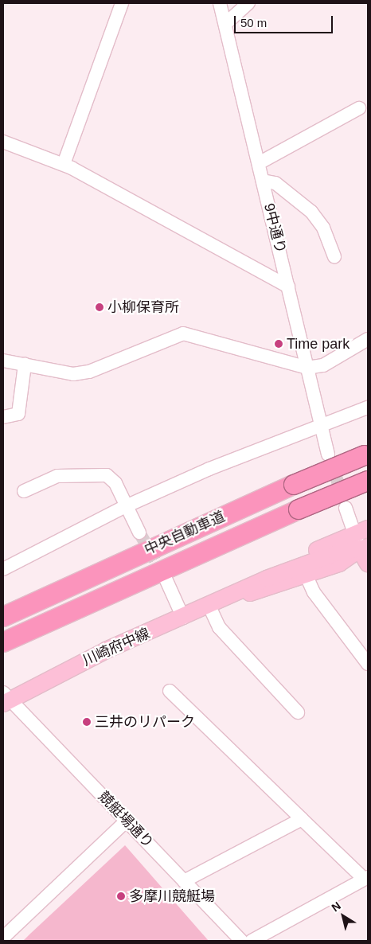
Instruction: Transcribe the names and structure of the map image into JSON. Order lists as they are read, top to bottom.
{
  "streets": {
    "highway": ["中央自動車道"],
    "main road": ["川崎府中線"],
    "street": ["9中通り", "競艇場通り"]
  },
  "crossings": [
    ["川崎府中線", "競艇場通り"]
  ],
  "places": [
    "小柳保育所",
    "Time park",
    "三井のリパーク",
    "多摩川競艇場"
  ],
  "scale_bar": "50 m",
  "north": "top left"
}
